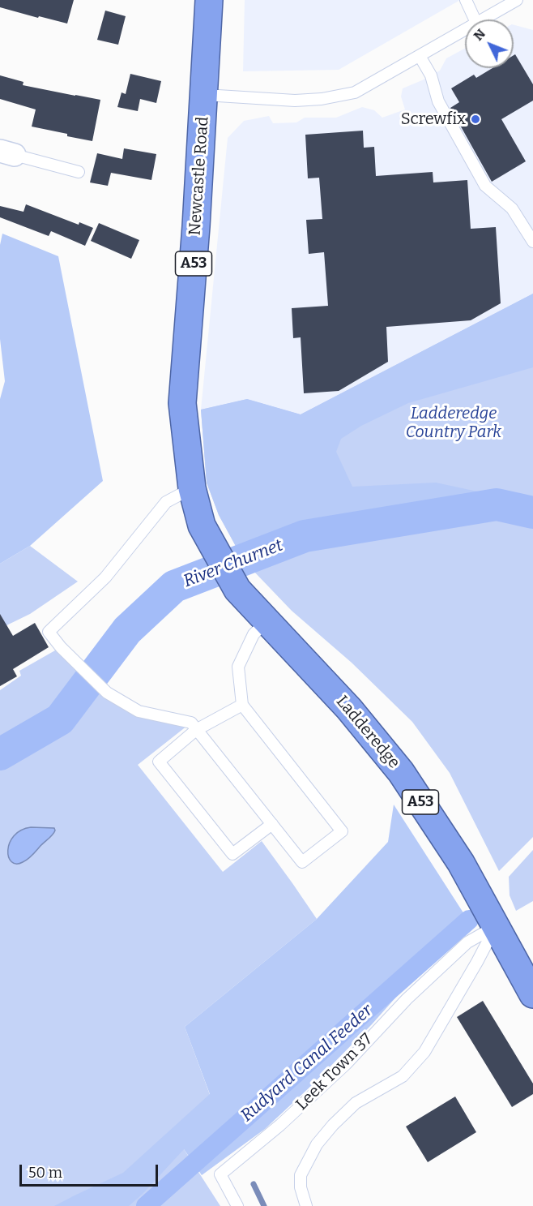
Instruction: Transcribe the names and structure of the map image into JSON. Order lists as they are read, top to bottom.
{
  "streets": {
    "highway": ["Newcastle Road", "A53", "Ladderedge"],
    "lane": ["Leek Town 37"]
  },
  "crossings": [
    ["Newcastle Road", "Ladderedge"],
    ["Ladderedge", "Leek Town 37"]
  ],
  "water": ["River Churnet", "Rudyard Canal Feeder"],
  "parks": ["Ladderedge Country Park"],
  "places": ["Screwfix"],
  "scale_bar": "50 m",
  "north": "top left"
}
